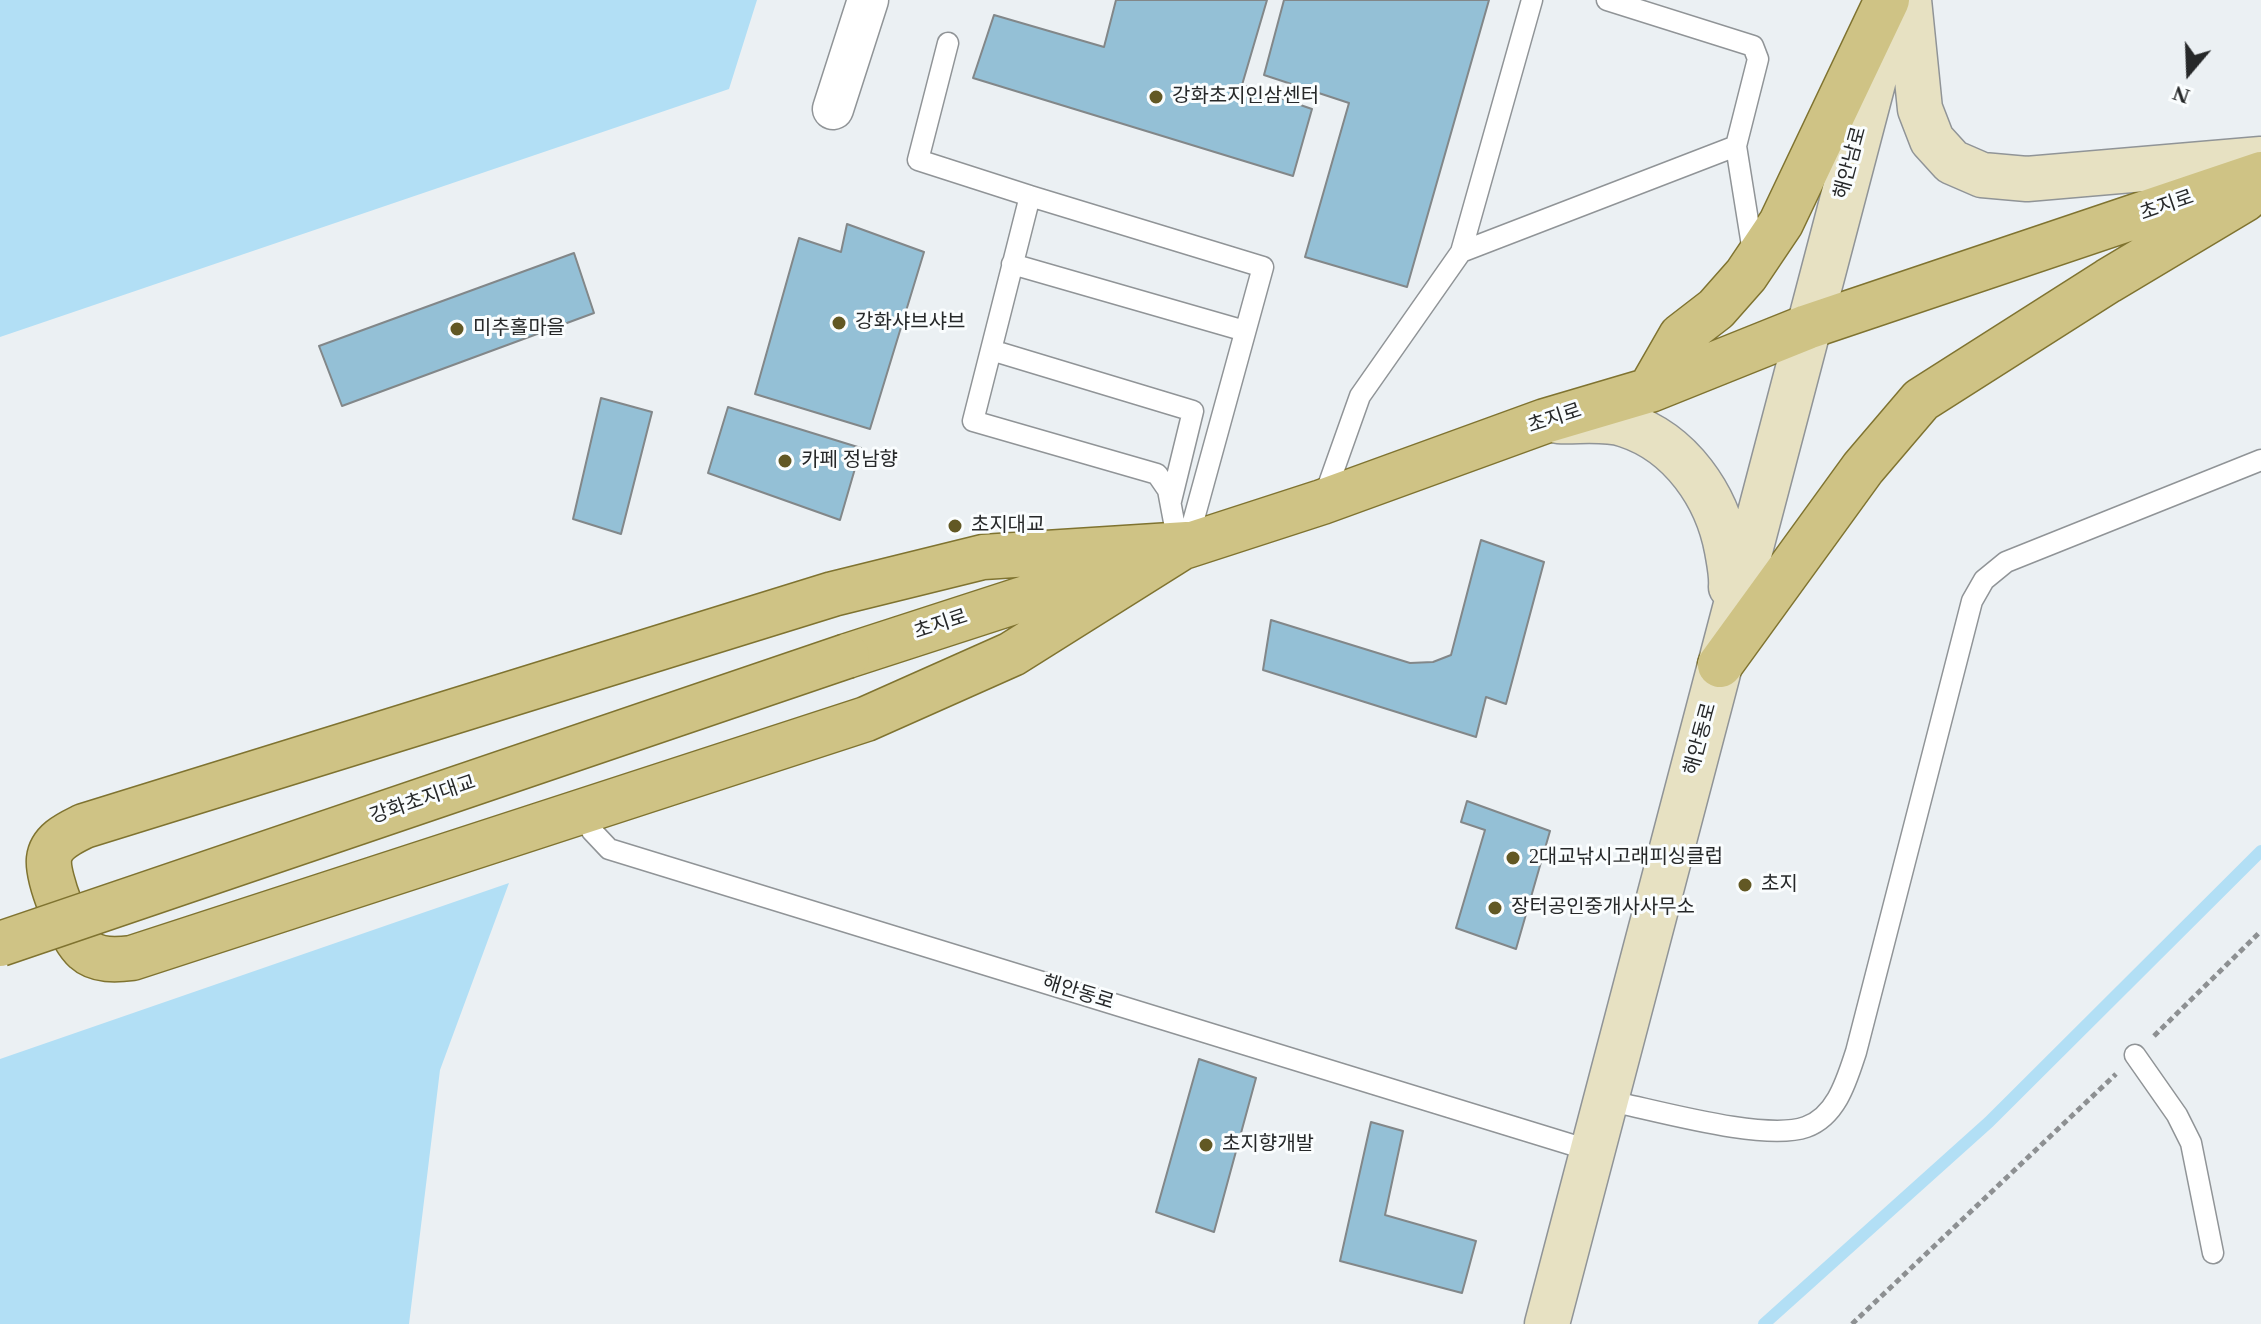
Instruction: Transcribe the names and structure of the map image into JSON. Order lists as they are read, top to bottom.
{
  "streets": {
    "main road": [
      "해안남로",
      "초지로",
      "해안동로",
      "강화초지대교"
    ]
  },
  "crossings": [
    ["해안남로", "초지로"],
    ["해안남로", "해안동로"],
    ["초지로", "해안동로"],
    ["초지로", "강화초지대교"]
  ],
  "places": [
    "강화초지인삼센터",
    "강화샤브샤브",
    "미추홀마을",
    "카페 정남향",
    "초지대교",
    "2대교낚시고래피싱클럽",
    "초지",
    "장터공인중개사사무소",
    "초지향개발"
  ],
  "north": "bottom"
}
